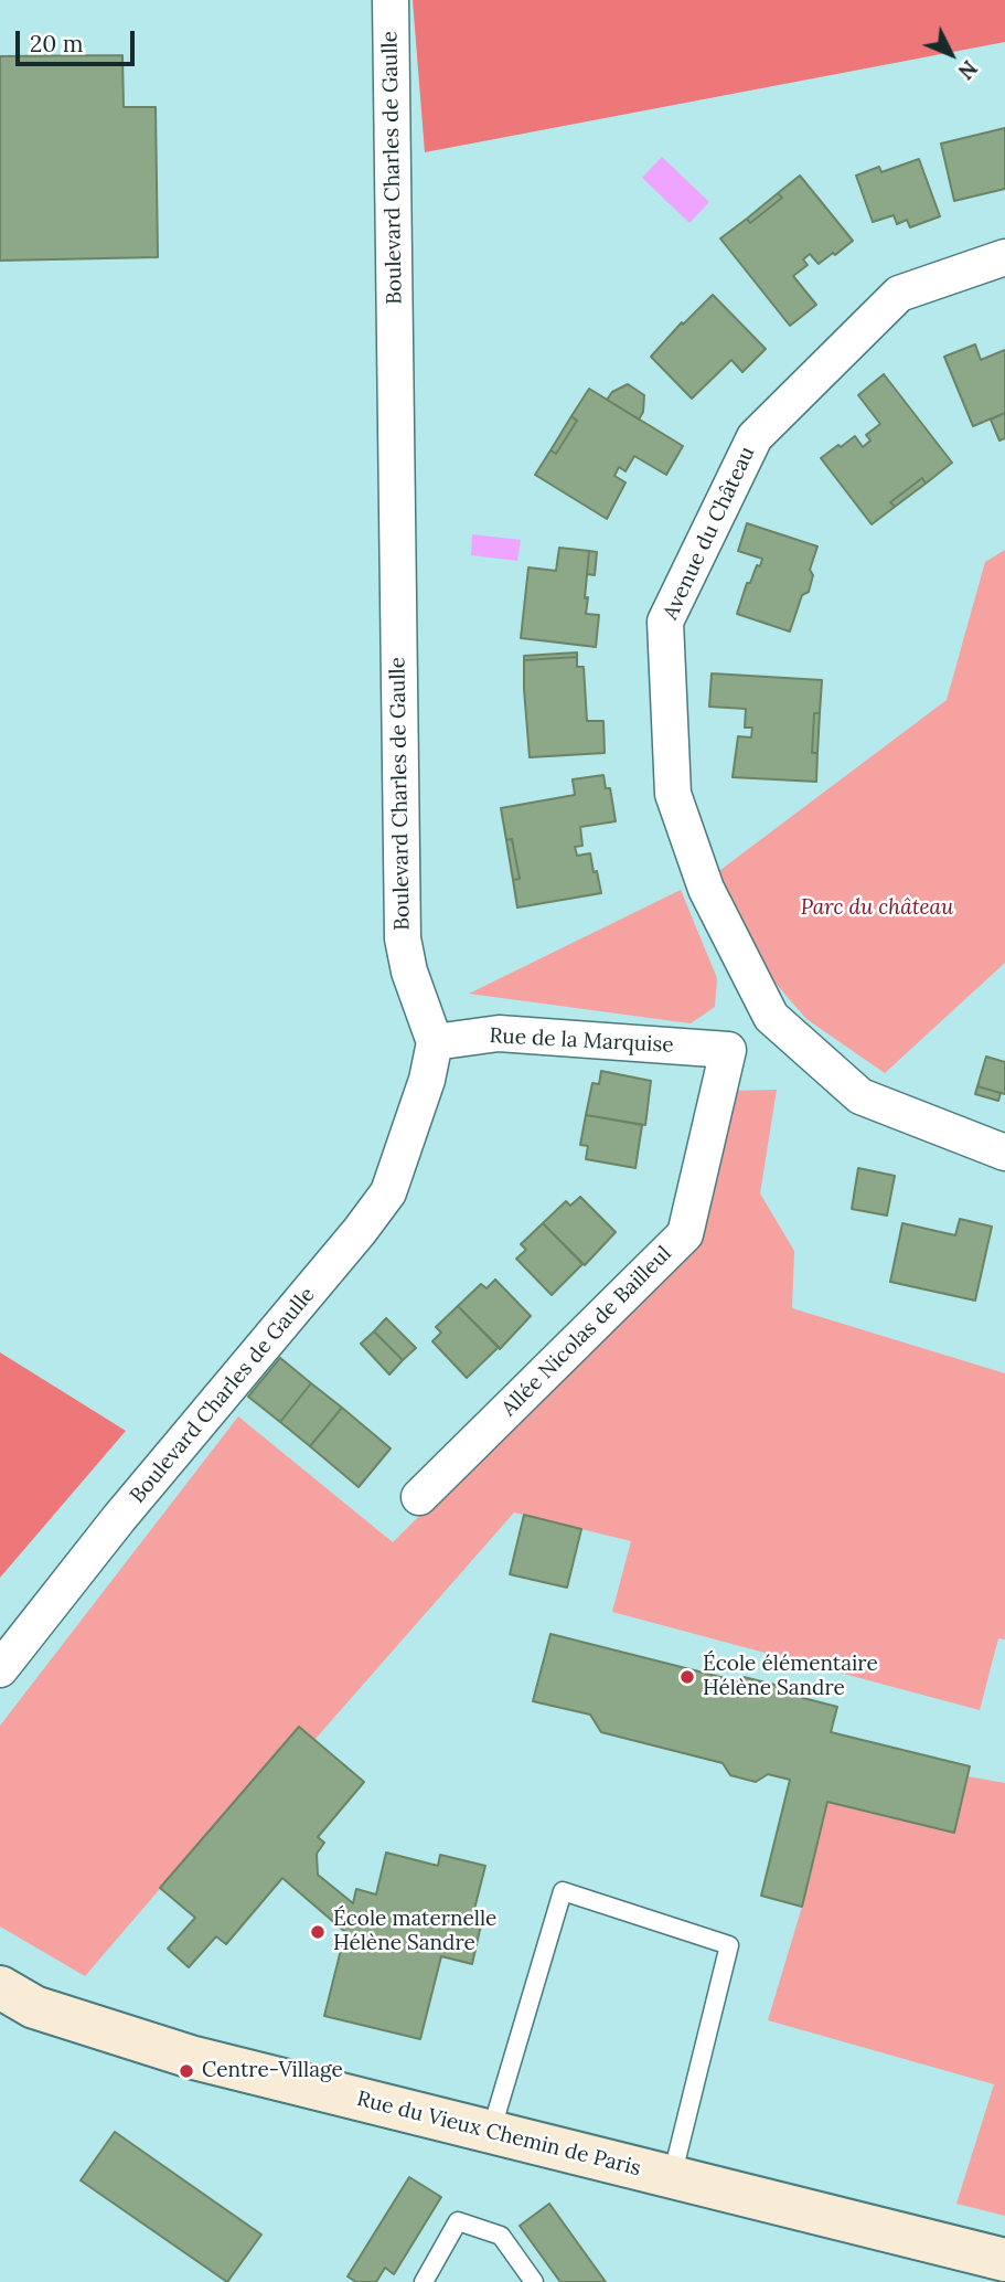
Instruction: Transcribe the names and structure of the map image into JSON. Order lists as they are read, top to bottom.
{
  "streets": {
    "street": [
      "Boulevard Charles de Gaulle",
      "Avenue du Château",
      "Rue de la Marquise",
      "Allée Nicolas de Bailleul",
      "Rue du Vieux Chemin de Paris"
    ]
  },
  "crossings": [
    ["Boulevard Charles de Gaulle", "Rue de la Marquise"],
    ["Rue de la Marquise", "Allée Nicolas de Bailleul"]
  ],
  "parks": ["Parc du château"],
  "places": ["École élémentaire Hélène Sandre", "École maternelle Hélène Sandre", "Centre-Village"],
  "scale_bar": "20 m",
  "north": "bottom right"
}
